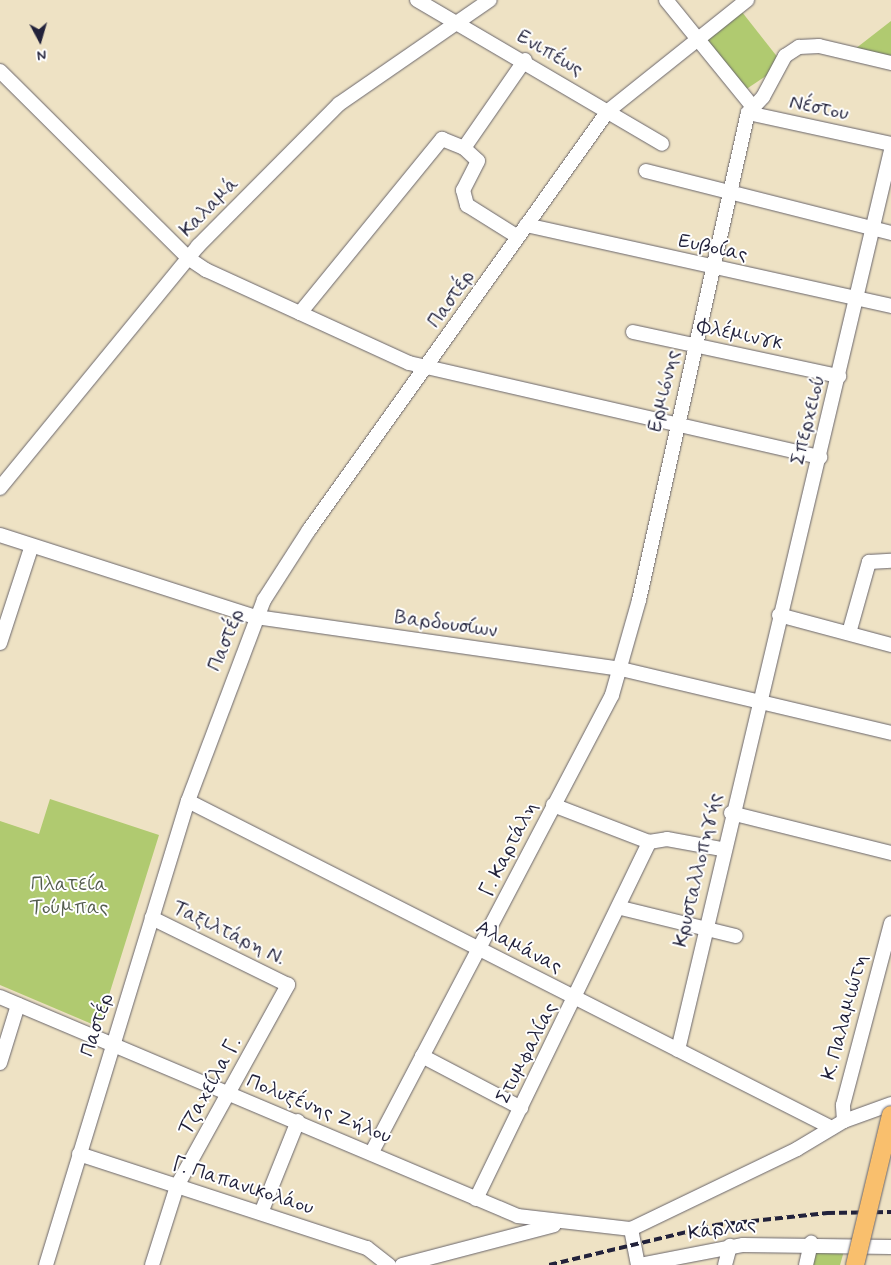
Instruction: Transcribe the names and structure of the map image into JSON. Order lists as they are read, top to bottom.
{
  "streets": {
    "street": [
      "Ενιπέως",
      "Νέστου",
      "Καλαμά",
      "Ευβοίας",
      "Παστέρ",
      "Φλέμινγκ",
      "Ερμιόνης",
      "Σπερχειού",
      "Βαρδουσίων",
      "Γ. Καρτάλη",
      "Κρυσταλλοπηγής",
      "Ταξιλτάρη Ν.",
      "Αλαμάνας",
      "Κ. Παλαμιώτη",
      "Στυμφαλίας",
      "Τζαχείλα Γ.",
      "Πολυξένης Ζήλου",
      "Γ. Παπανικολάου",
      "Κάρλας"
    ]
  },
  "crossings": [
    ["Ενιπέως", "Καλαμά"],
    ["Ενιπέως", "Παστέρ"],
    ["Νέστου", "Ερμιόνης"],
    ["Ευβοίας", "Παστέρ"],
    ["Ευβοίας", "Ερμιόνης"],
    ["Ευβοίας", "Σπερχειού"],
    ["Παστέρ", "Βαρδουσίων"],
    ["Παστέρ", "Ταξιλτάρη Ν."],
    ["Παστέρ", "Αλαμάνας"],
    ["Παστέρ", "Πολυξένης Ζήλου"],
    ["Παστέρ", "Γ. Παπανικολάου"],
    ["Φλέμινγκ", "Ερμιόνης"],
    ["Φλέμινγκ", "Σπερχειού"],
    ["Ερμιόνης", "Βαρδουσίων"],
    ["Ερμιόνης", "Γ. Καρτάλη"],
    ["Σπερχειού", "Βαρδουσίων"],
    ["Σπερχειού", "Κρυσταλλοπηγής"],
    ["Βαρδουσίων", "Γ. Καρτάλη"],
    ["Βαρδουσίων", "Κρυσταλλοπηγής"],
    ["Γ. Καρτάλη", "Αλαμάνας"],
    ["Γ. Καρτάλη", "Πολυξένης Ζήλου"],
    ["Κρυσταλλοπηγής", "Αλαμάνας"],
    ["Ταξιλτάρη Ν.", "Τζαχείλα Γ."],
    ["Αλαμάνας", "Στυμφαλίας"],
    ["Στυμφαλίας", "Πολυξένης Ζήλου"],
    ["Τζαχείλα Γ.", "Πολυξένης Ζήλου"],
    ["Τζαχείλα Γ.", "Γ. Παπανικολάου"]
  ],
  "parks": ["Πλατεία Τούμπας"],
  "north": "bottom"
}
